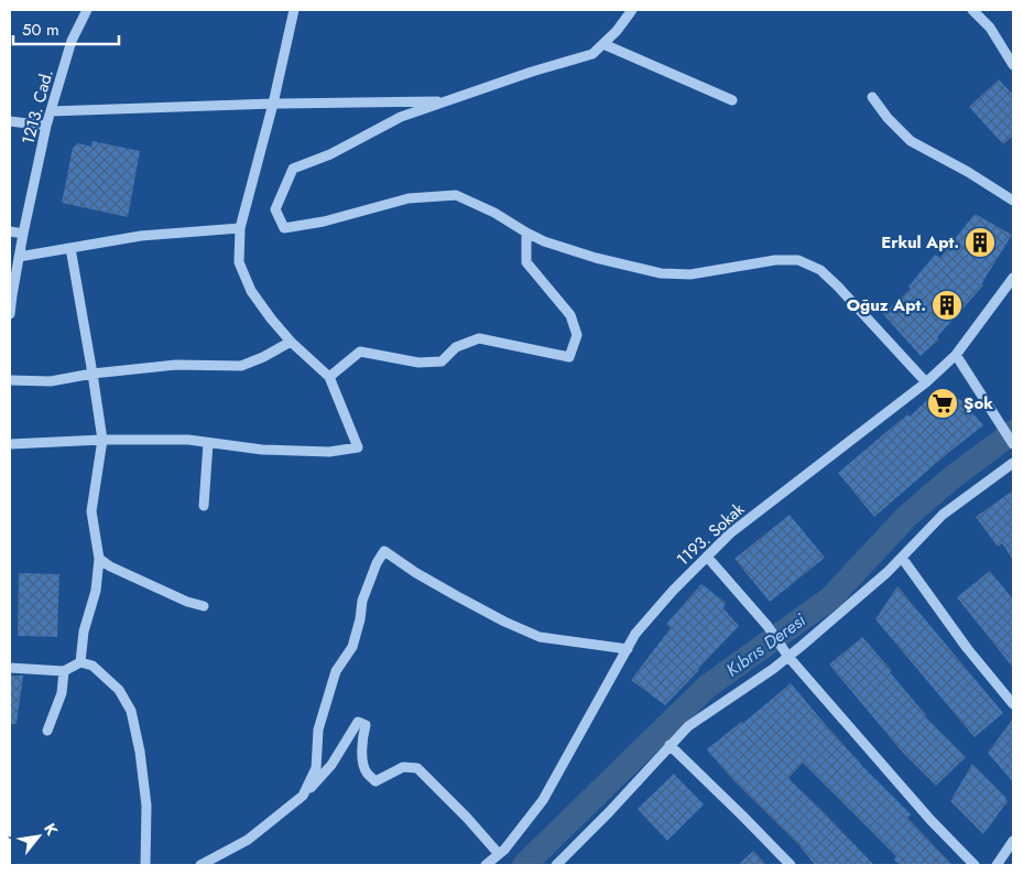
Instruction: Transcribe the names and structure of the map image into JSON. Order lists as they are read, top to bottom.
{
  "streets": {
    "street": ["1213. Cad.", "1193. Sokak"]
  },
  "water": ["Kıbrıs Deresi"],
  "places": {
    "building": ["Erkul Apt.", "Oğuz Apt."],
    "supermarket": ["Şok"]
  },
  "scale_bar": "50 m",
  "north": "top right"
}
